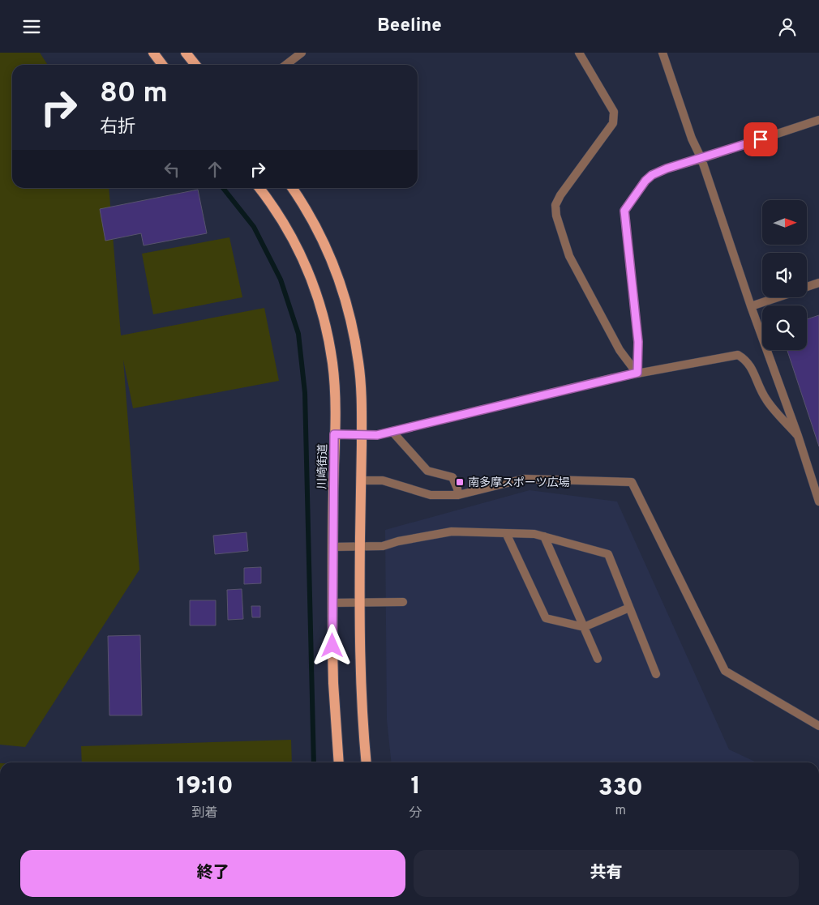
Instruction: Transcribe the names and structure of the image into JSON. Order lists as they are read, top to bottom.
{
  "streets": {
    "main road": ["川崎街道"]
  },
  "places": {
    "transit": ["南多摩スポーツ広場"]
  },
  "north": "right",
  "page": {
    "header": "Beeline",
    "turn": ["80 m", "右折"],
    "eta": [
      "19:10",
      "到着",
      "1",
      "分",
      "330",
      "m"
    ],
    "buttons": ["終了", "共有"]
  }
}
